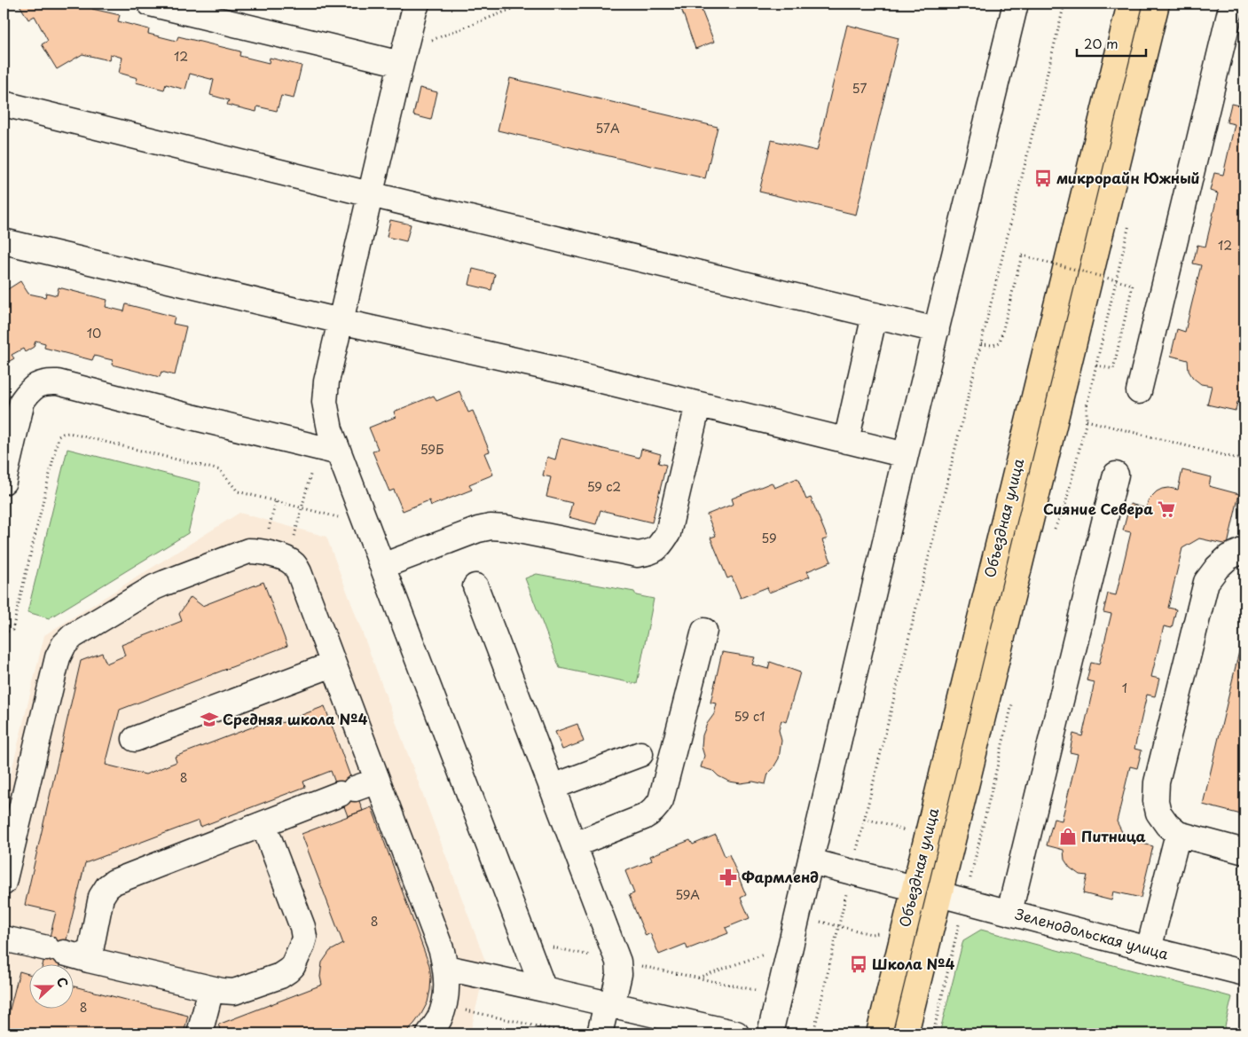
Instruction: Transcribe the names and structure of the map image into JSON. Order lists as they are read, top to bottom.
{
  "streets": {
    "main road": ["Объездная улица"],
    "street": ["Зеленодольская улица"]
  },
  "crossings": [
    ["Объездная улица", "Зеленодольская улица"]
  ],
  "places": {
    "bus stop": ["микрорайн Южный", "Школа №4"],
    "supermarket": ["Сияние Севера"],
    "school or university": ["Средняя школа №4"],
    "shop": ["Питница"],
    "pharmacy": ["Фармленд"]
  },
  "house_numbers": [
    "12",
    "57",
    "57А",
    "12",
    "10",
    "59Б",
    "59 с2",
    "59",
    "1",
    "59 с1",
    "8",
    "59А",
    "8",
    "8"
  ],
  "scale_bar": "20 m",
  "north": "right"
}
